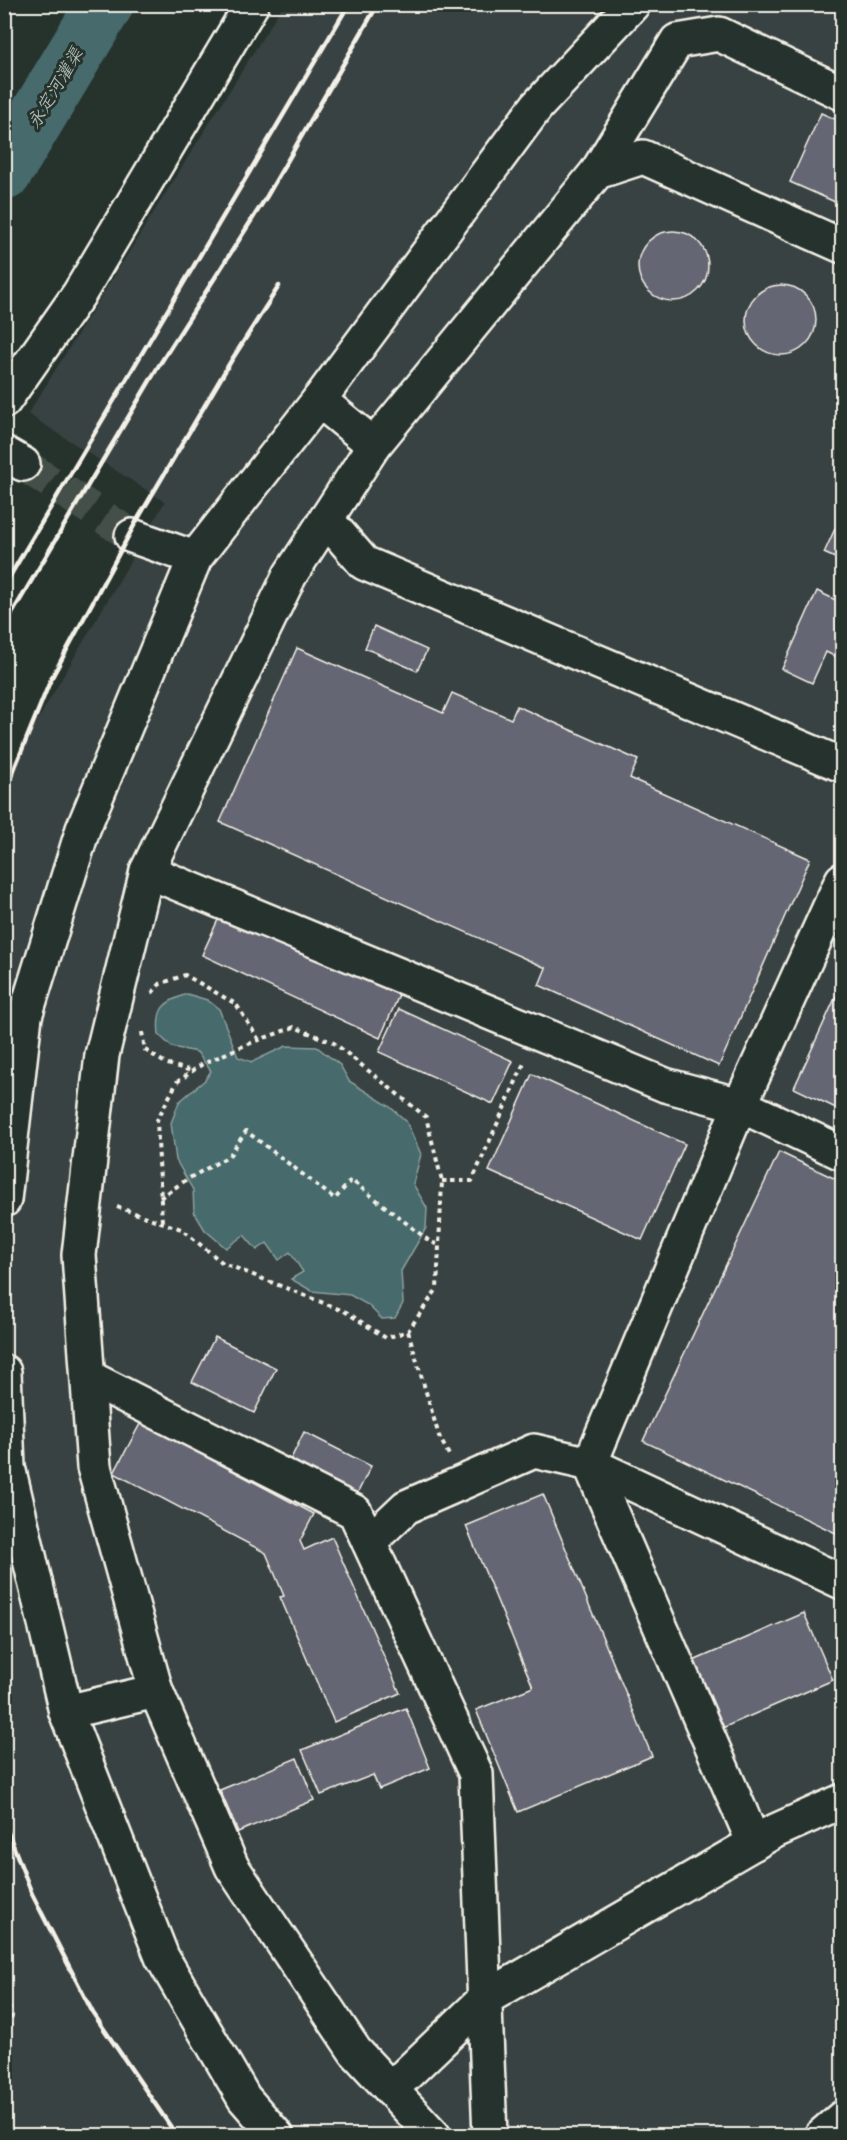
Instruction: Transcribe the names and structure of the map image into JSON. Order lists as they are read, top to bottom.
{
  "water": ["永定河灌渠"]
}
